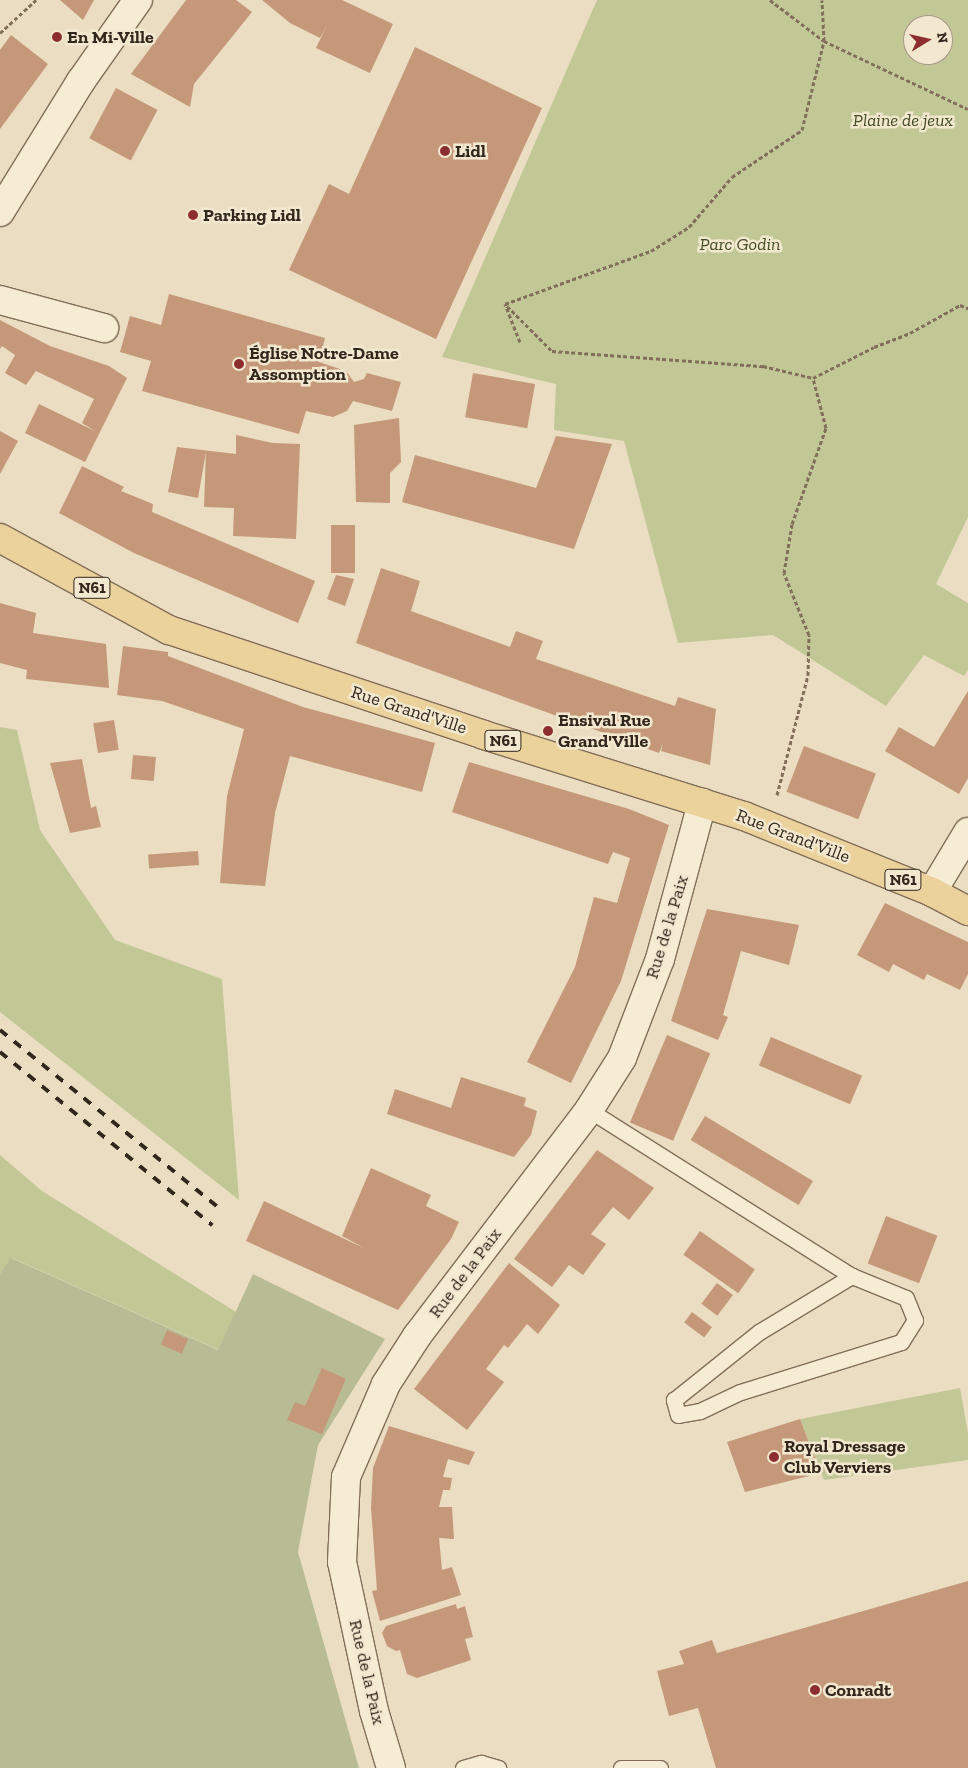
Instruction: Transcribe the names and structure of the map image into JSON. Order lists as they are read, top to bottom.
{
  "streets": {
    "main road": ["N61", "Rue Grand'Ville"],
    "street": ["Rue de la Paix"]
  },
  "crossings": [
    ["Rue Grand'Ville", "Rue de la Paix"]
  ],
  "parks": ["Plaine de jeux", "Parc Godin"],
  "places": [
    "En Mi-Ville",
    "Lidl",
    "Parking Lidl",
    "Église Notre-Dame Assomption",
    "Ensival Rue Grand'Ville",
    "Royal Dressage Club Verviers",
    "Conradt"
  ],
  "north": "right"
}
